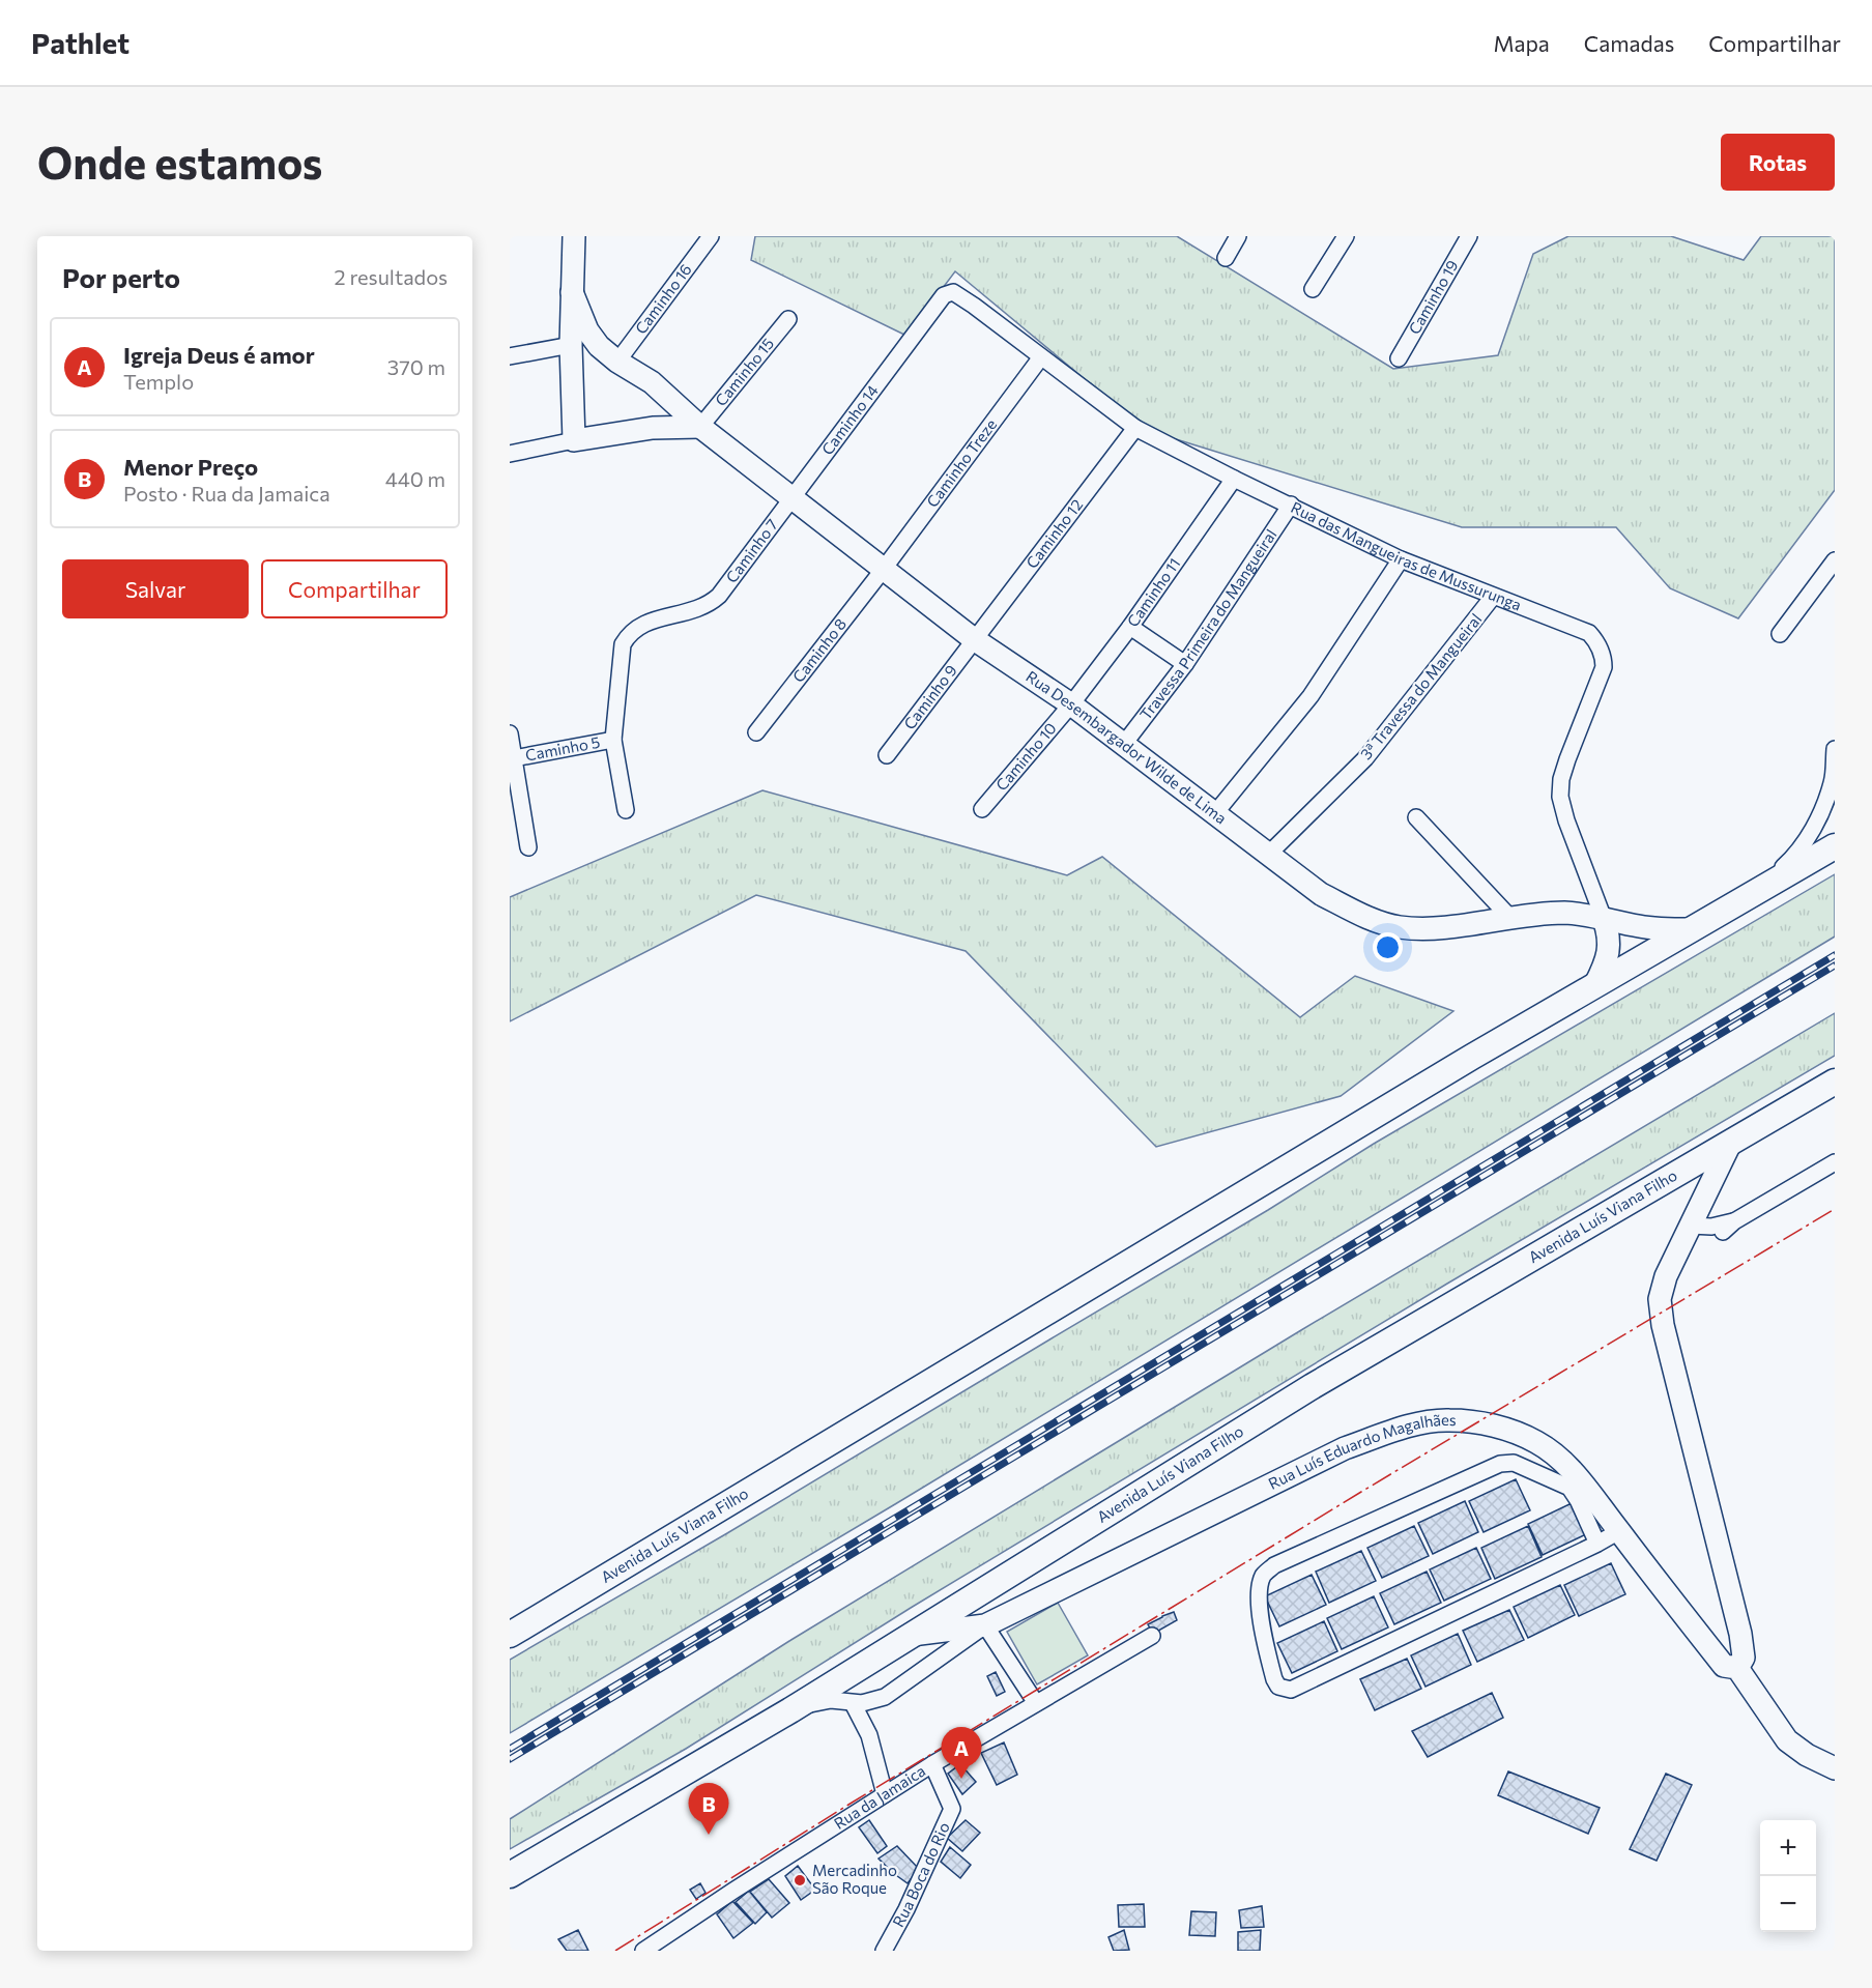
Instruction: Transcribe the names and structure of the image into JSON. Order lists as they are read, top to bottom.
{
  "streets": {
    "highway": ["Avenida Luís Viana Filho"],
    "main road": ["Rua Desembargador Wilde de Lima", "Rua Luís Eduardo Magalhães"],
    "street": [
      "Caminho 19",
      "Caminho 16",
      "Caminho 15",
      "Caminho 14",
      "Caminho Treze",
      "Caminho 12",
      "Caminho 7",
      "Rua das Mangueiras de Mussurunga",
      "Caminho 11",
      "Travessa Primeira do Mangueiral",
      "Caminho 8",
      "3ª Travessa do Mangueiral",
      "Caminho 9",
      "Caminho 5",
      "Caminho 10",
      "Rua da Jamaica",
      "Rua Boca do Rio"
    ]
  },
  "crossings": [
    ["Caminho 16", "Rua Desembargador Wilde de Lima"],
    ["Caminho 15", "Rua Desembargador Wilde de Lima"],
    ["Caminho 14", "Caminho 7"],
    ["Caminho 14", "Rua das Mangueiras de Mussurunga"],
    ["Caminho 14", "Rua Desembargador Wilde de Lima"],
    ["Caminho Treze", "Rua das Mangueiras de Mussurunga"],
    ["Caminho Treze", "Caminho 8"],
    ["Caminho Treze", "Rua Desembargador Wilde de Lima"],
    ["Caminho 12", "Rua das Mangueiras de Mussurunga"],
    ["Caminho 12", "Caminho 9"],
    ["Caminho 12", "Rua Desembargador Wilde de Lima"],
    ["Caminho 7", "Rua Desembargador Wilde de Lima"],
    ["Caminho 7", "Caminho 5"],
    ["Rua das Mangueiras de Mussurunga", "Caminho 11"],
    ["Rua das Mangueiras de Mussurunga", "Travessa Primeira do Mangueiral"],
    ["Rua das Mangueiras de Mussurunga", "3ª Travessa do Mangueiral"],
    ["Rua das Mangueiras de Mussurunga", "Rua Desembargador Wilde de Lima"],
    ["Caminho 11", "Rua Desembargador Wilde de Lima"],
    ["Caminho 11", "Caminho 10"],
    ["Travessa Primeira do Mangueiral", "Rua Desembargador Wilde de Lima"],
    ["Caminho 8", "Rua Desembargador Wilde de Lima"],
    ["3ª Travessa do Mangueiral", "Rua Desembargador Wilde de Lima"],
    ["Caminho 9", "Rua Desembargador Wilde de Lima"],
    ["Rua Desembargador Wilde de Lima", "Caminho 10"],
    ["Rua Desembargador Wilde de Lima", "Avenida Luís Viana Filho"],
    ["Avenida Luís Viana Filho", "Rua Luís Eduardo Magalhães"],
    ["Rua da Jamaica", "Rua Boca do Rio"]
  ],
  "places": ["Mercadinho São Roque"],
  "page": {
    "header": "Pathlet",
    "nav": ["Mapa", "Camadas", "Compartilhar"],
    "buttons": [
      "Rotas",
      ["Salvar", "Compartilhar"]
    ],
    "title": "Onde estamos",
    "heading": ["Por perto", "2 resultados"],
    "list": [
      {
        "mark": "A",
        "name": "Igreja Deus é amor",
        "note": "Templo",
        "value": "370 m"
      },
      {
        "mark": "B",
        "name": "Menor Preço",
        "note": "Posto · Rua da Jamaica",
        "value": "440 m"
      }
    ],
    "pins": ["A", "B"],
    "map_buttons": ["+", "−"]
  }
}
